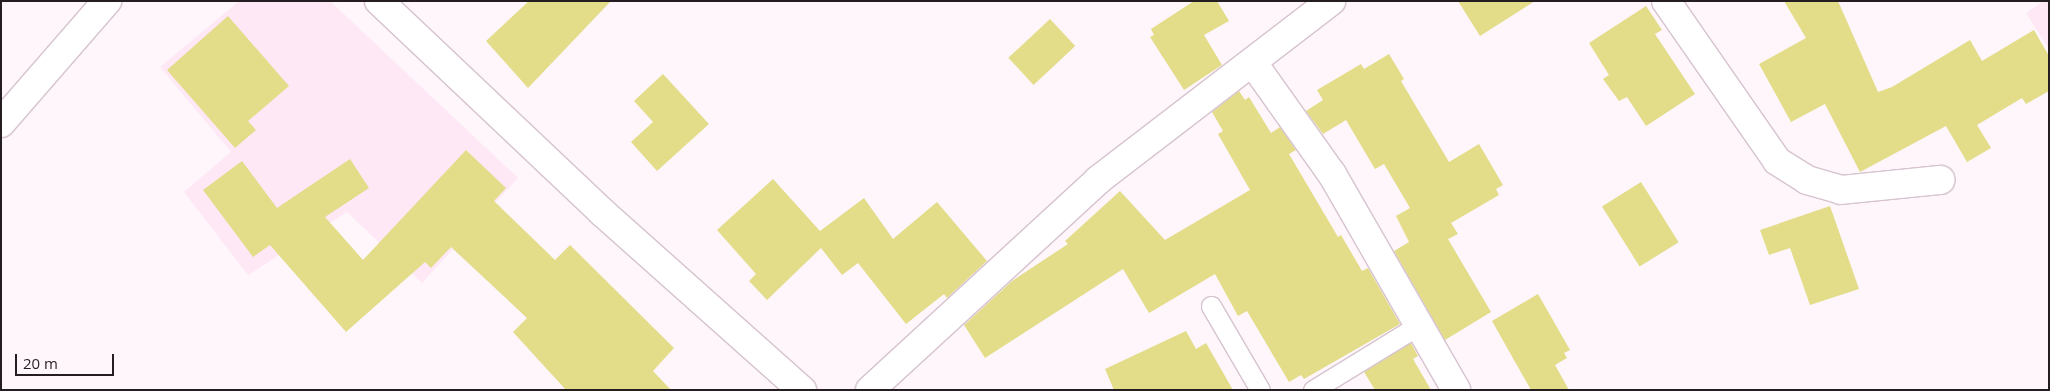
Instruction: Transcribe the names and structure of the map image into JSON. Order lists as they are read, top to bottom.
{
  "scale_bar": "20 m"
}
